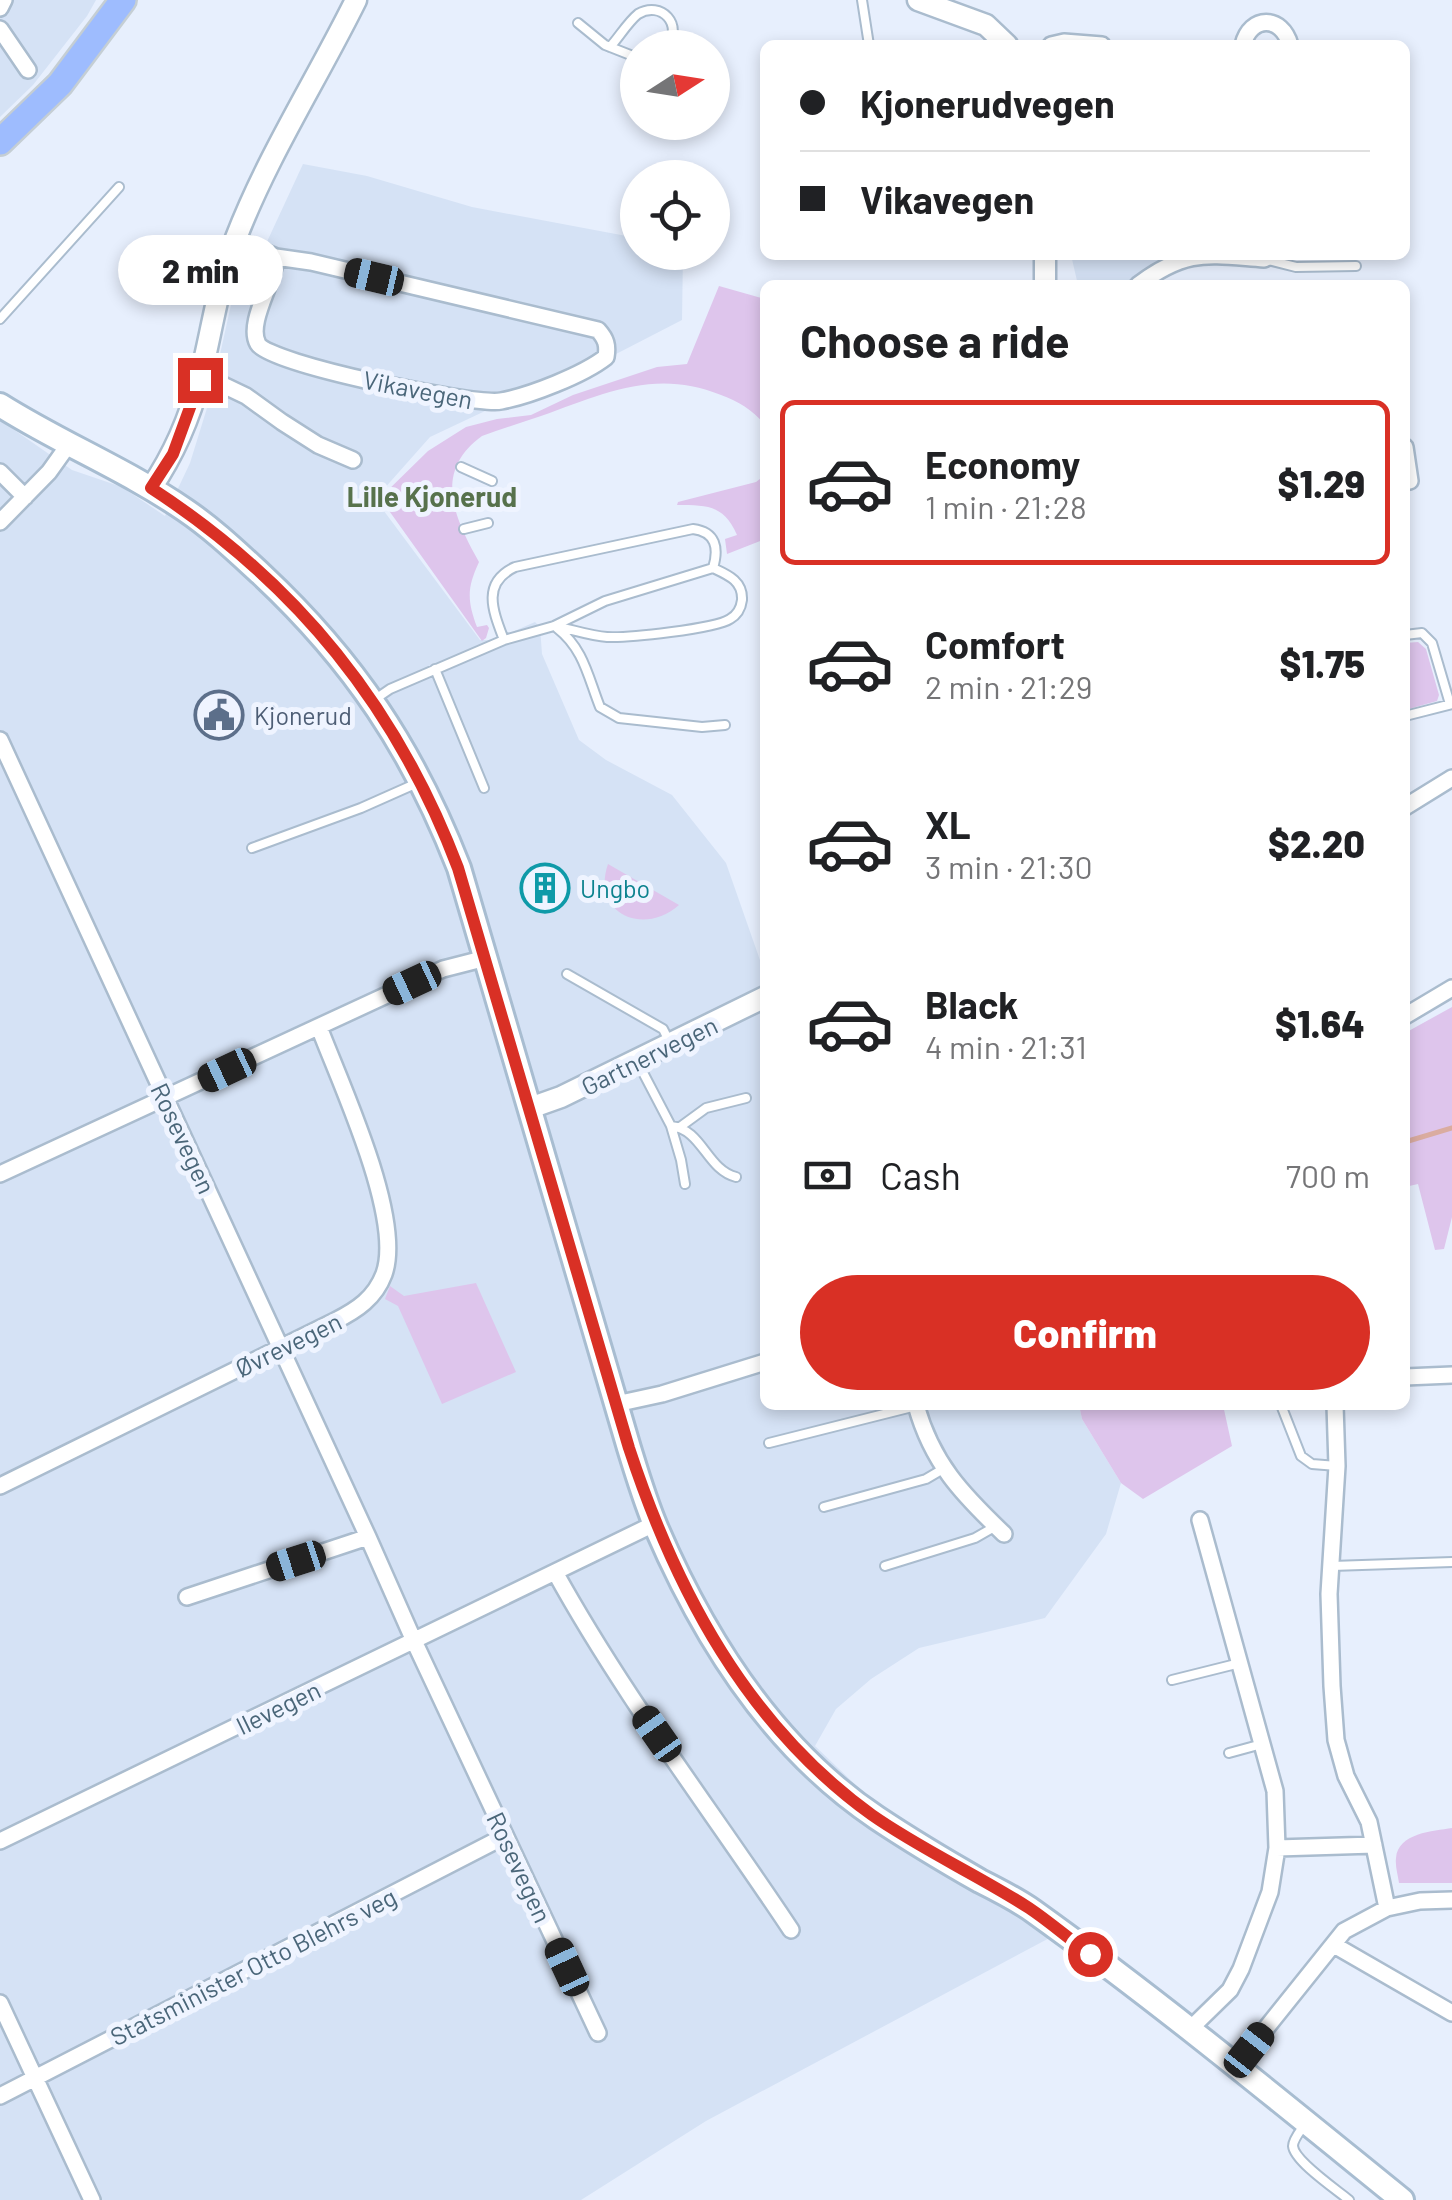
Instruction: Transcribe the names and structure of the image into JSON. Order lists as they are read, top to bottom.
{
  "streets": {
    "street": [
      "Vikavegen",
      "Gartnervegen",
      "Rosevegen",
      "Øvrevegen",
      "Ilevegen",
      "Statsminister Otto Blehrs veg"
    ]
  },
  "crossings": [
    ["Rosevegen", "Øvrevegen"],
    ["Rosevegen", "Ilevegen"],
    ["Rosevegen", "Statsminister Otto Blehrs veg"]
  ],
  "districts": ["Lille Kjonerud"],
  "places": {
    "public building": ["Kjonerud"],
    "building": ["Ungbo"]
  },
  "north": "right",
  "page": {
    "banner": ["Kjonerudvegen", "Vikavegen"],
    "bubble": "2 min",
    "heading": "Choose a ride",
    "list": [
      {
        "name": "Economy",
        "note": "1 min · 21:28",
        "value": "$1.29"
      },
      {
        "name": "Comfort",
        "note": "2 min · 21:29",
        "value": "$1.75"
      },
      {
        "name": "XL",
        "note": "3 min · 21:30",
        "value": "$2.20"
      },
      {
        "name": "Black",
        "note": "4 min · 21:31",
        "value": "$1.64"
      }
    ],
    "pay": ["Cash", "700 m"],
    "buttons": "Confirm"
  }
}
